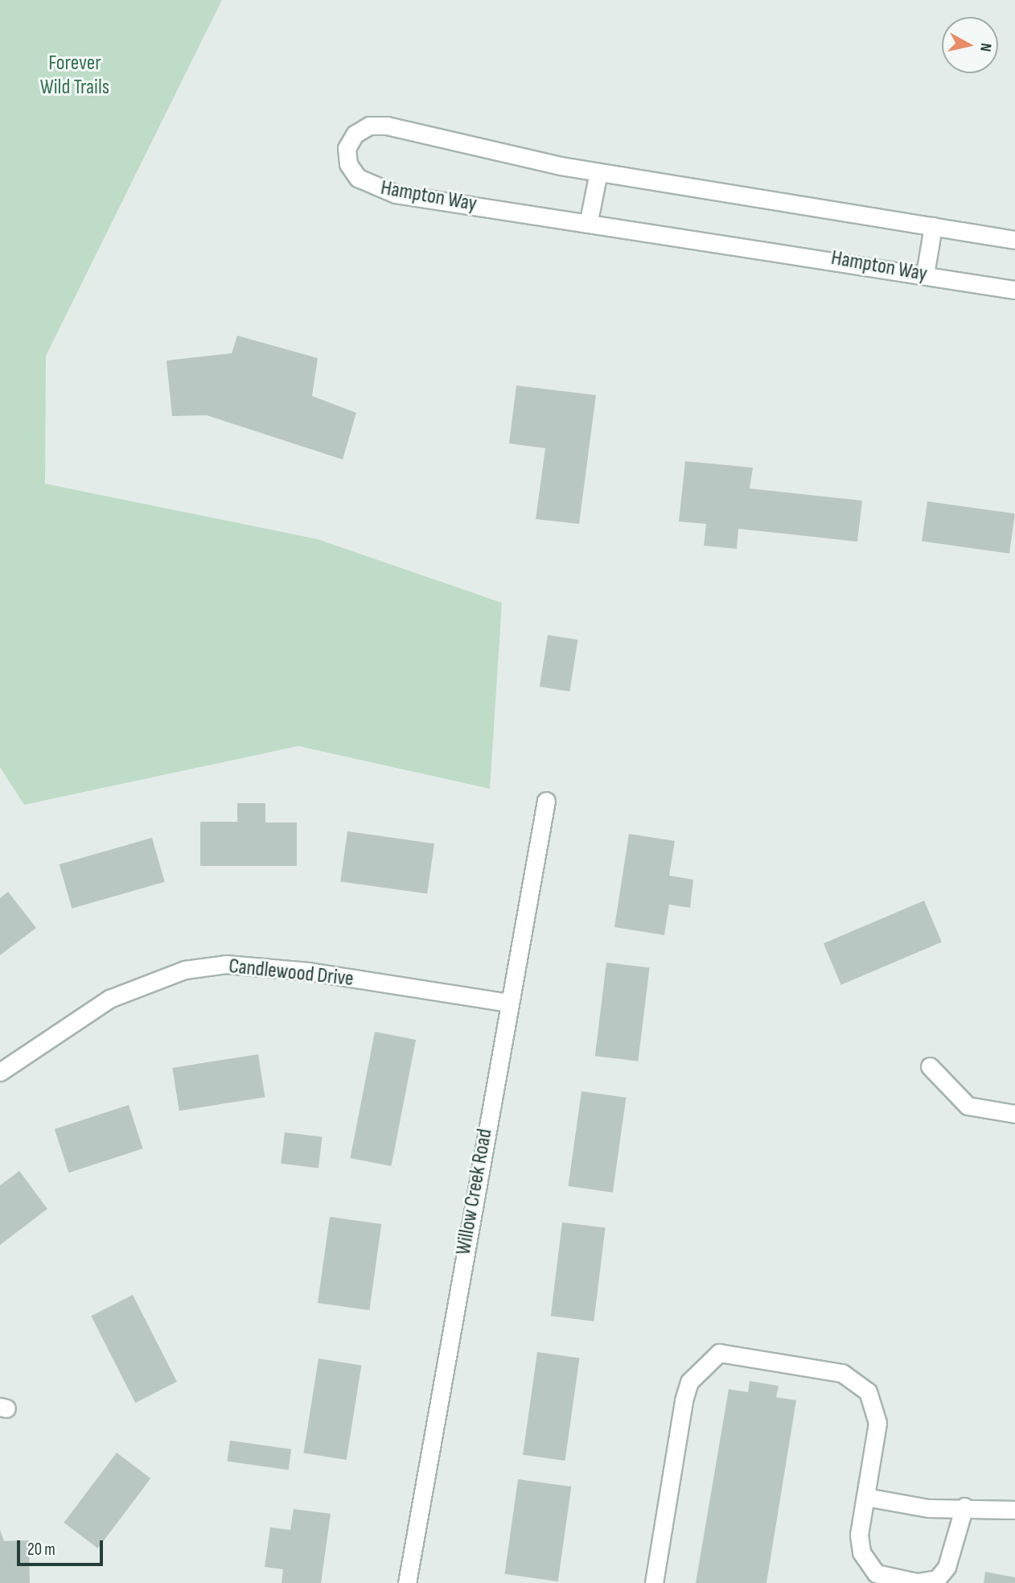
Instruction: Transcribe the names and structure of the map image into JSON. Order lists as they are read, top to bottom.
{
  "streets": {
    "street": ["Hampton Way", "Candlewood Drive", "Willow Creek Road"]
  },
  "crossings": [
    ["Candlewood Drive", "Willow Creek Road"]
  ],
  "parks": ["Forever Wild Trails"],
  "scale_bar": "20 m",
  "north": "right"
}
